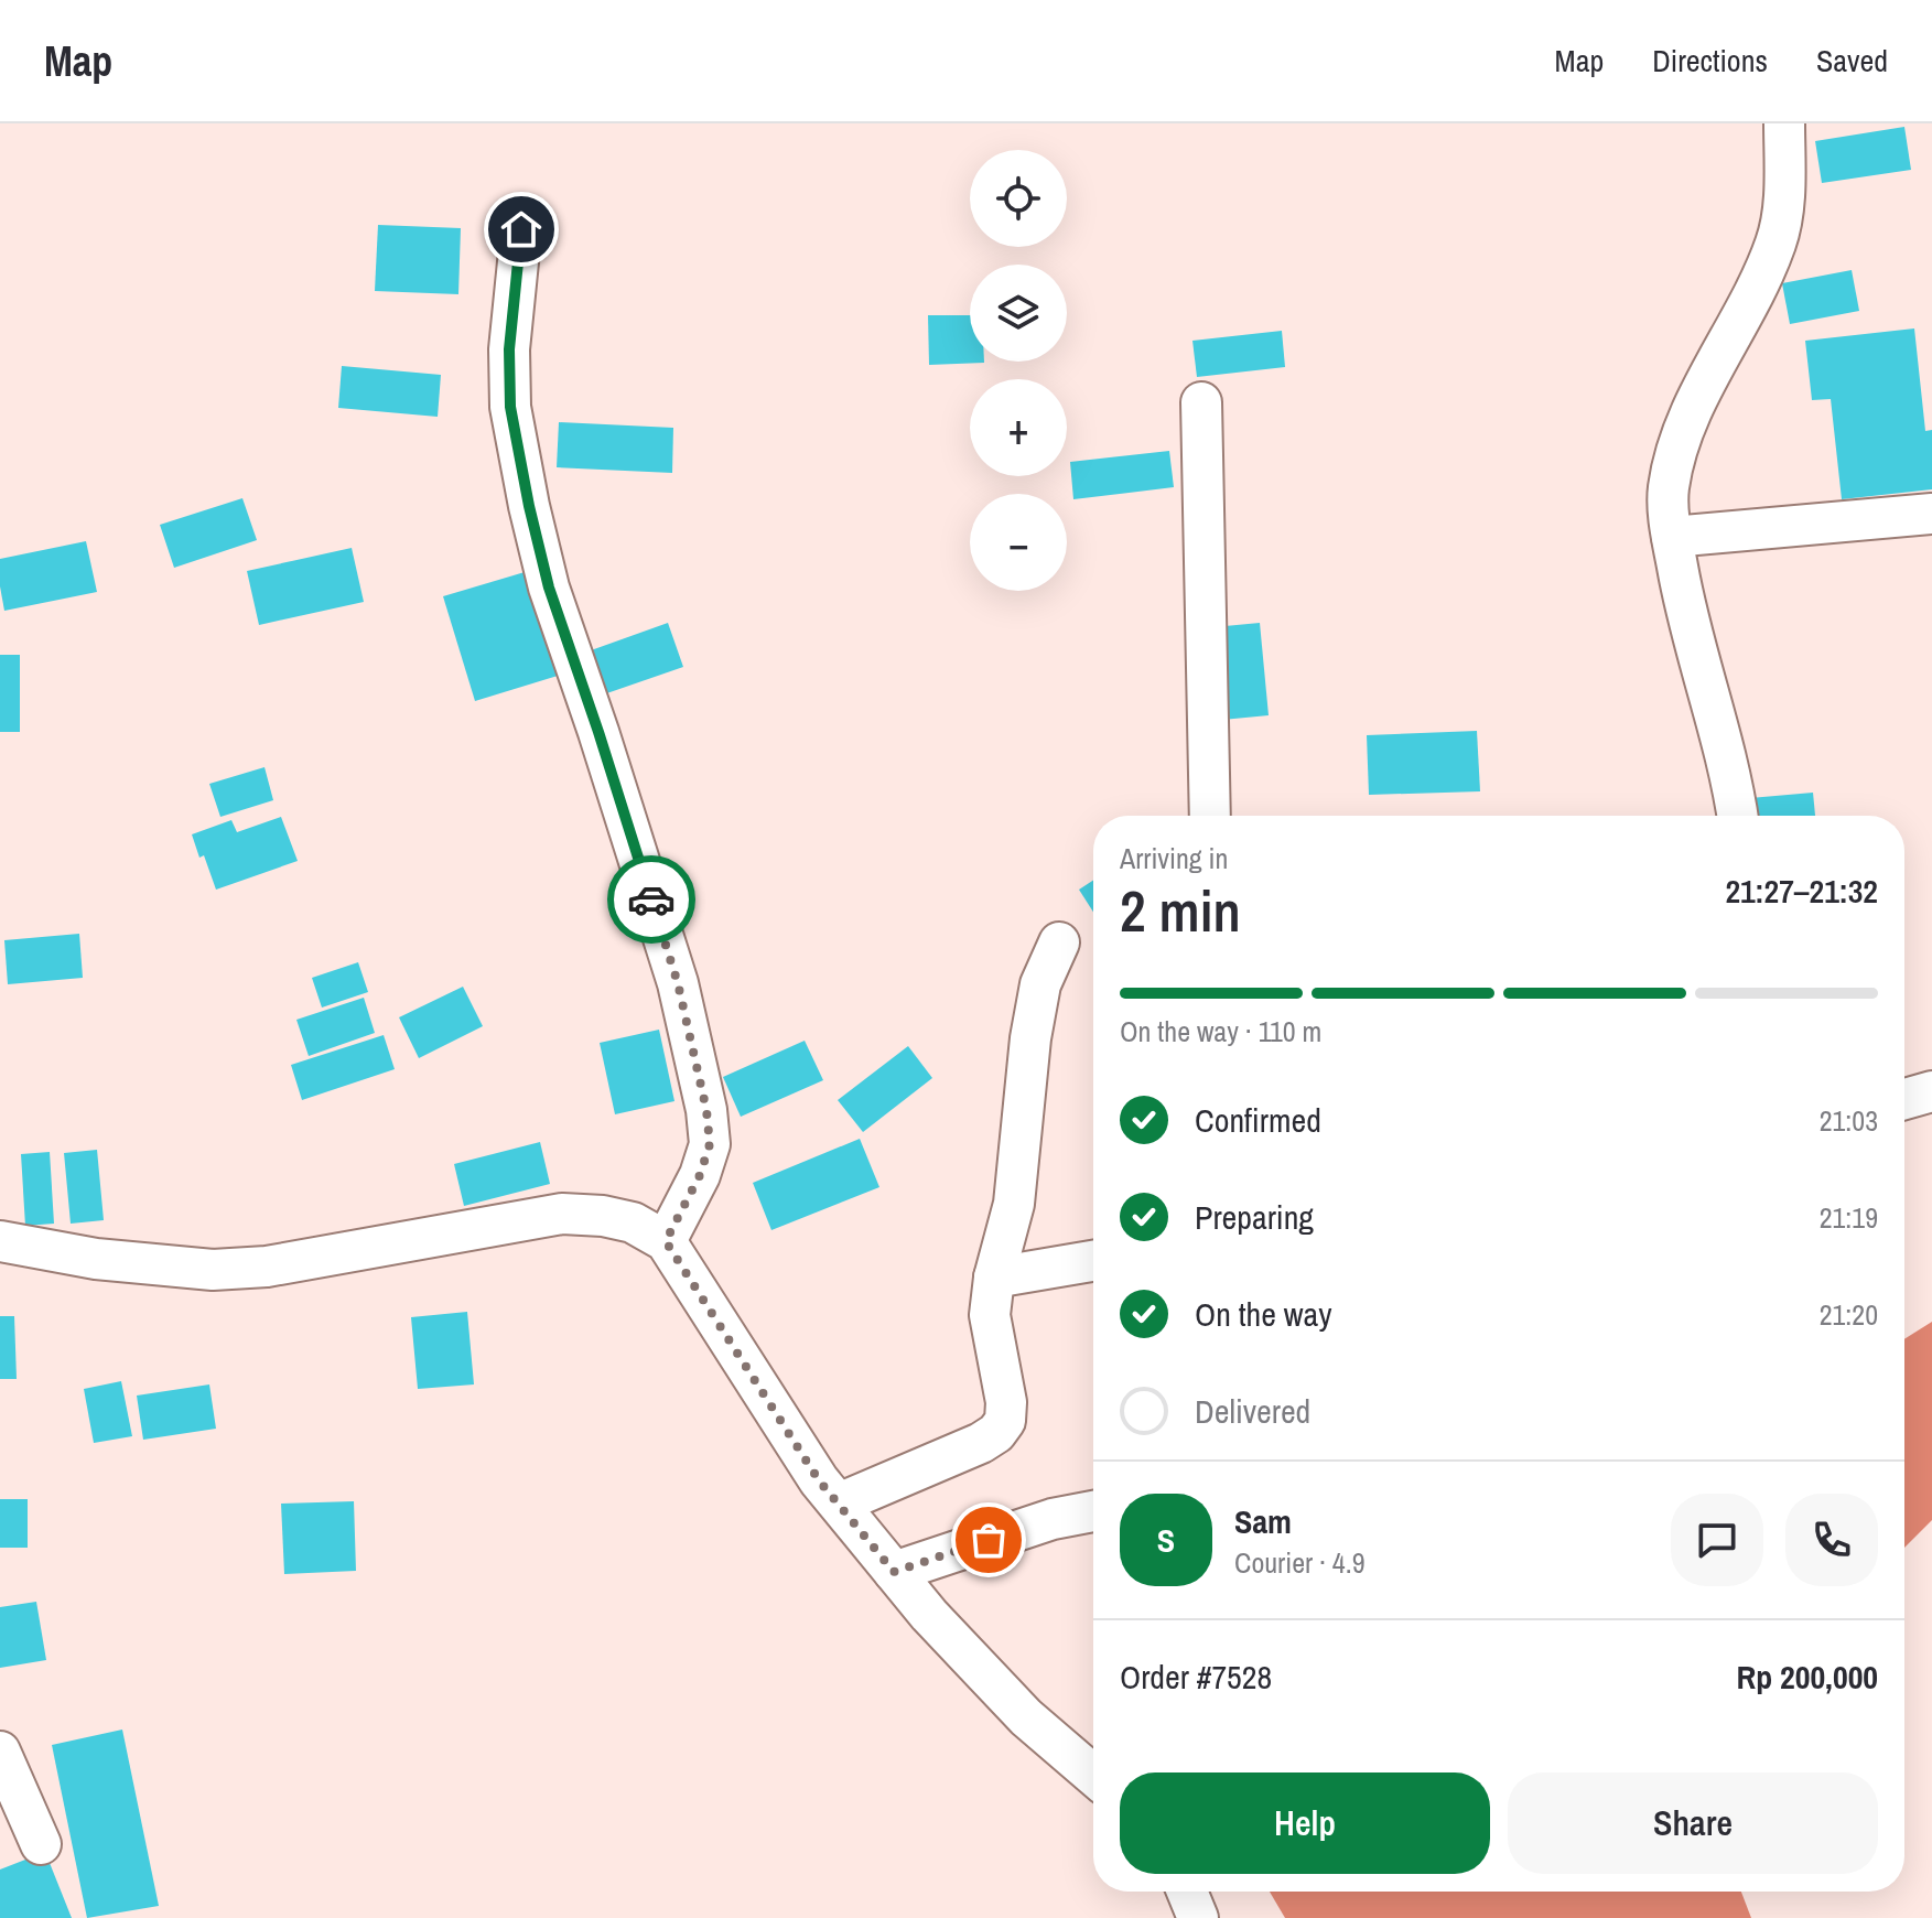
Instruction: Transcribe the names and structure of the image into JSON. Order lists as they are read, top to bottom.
{
  "page": {
    "header": "Map",
    "nav": ["Map", "Directions", "Saved"],
    "map_buttons": ["+", "−"],
    "heading": ["2 min", "Arriving in", "21:27–21:32"],
    "panel": [
      "Sam",
      "Courier · 4.9",
      "Order #7528",
      "Rp 200,000"
    ],
    "bar": "On the way · 110 m",
    "list": [
      ["Confirmed", "21:03"],
      ["Preparing", "21:19"],
      ["On the way", "21:20"],
      "Delivered"
    ],
    "round": "S",
    "buttons": ["Help", "Share"]
  }
}
